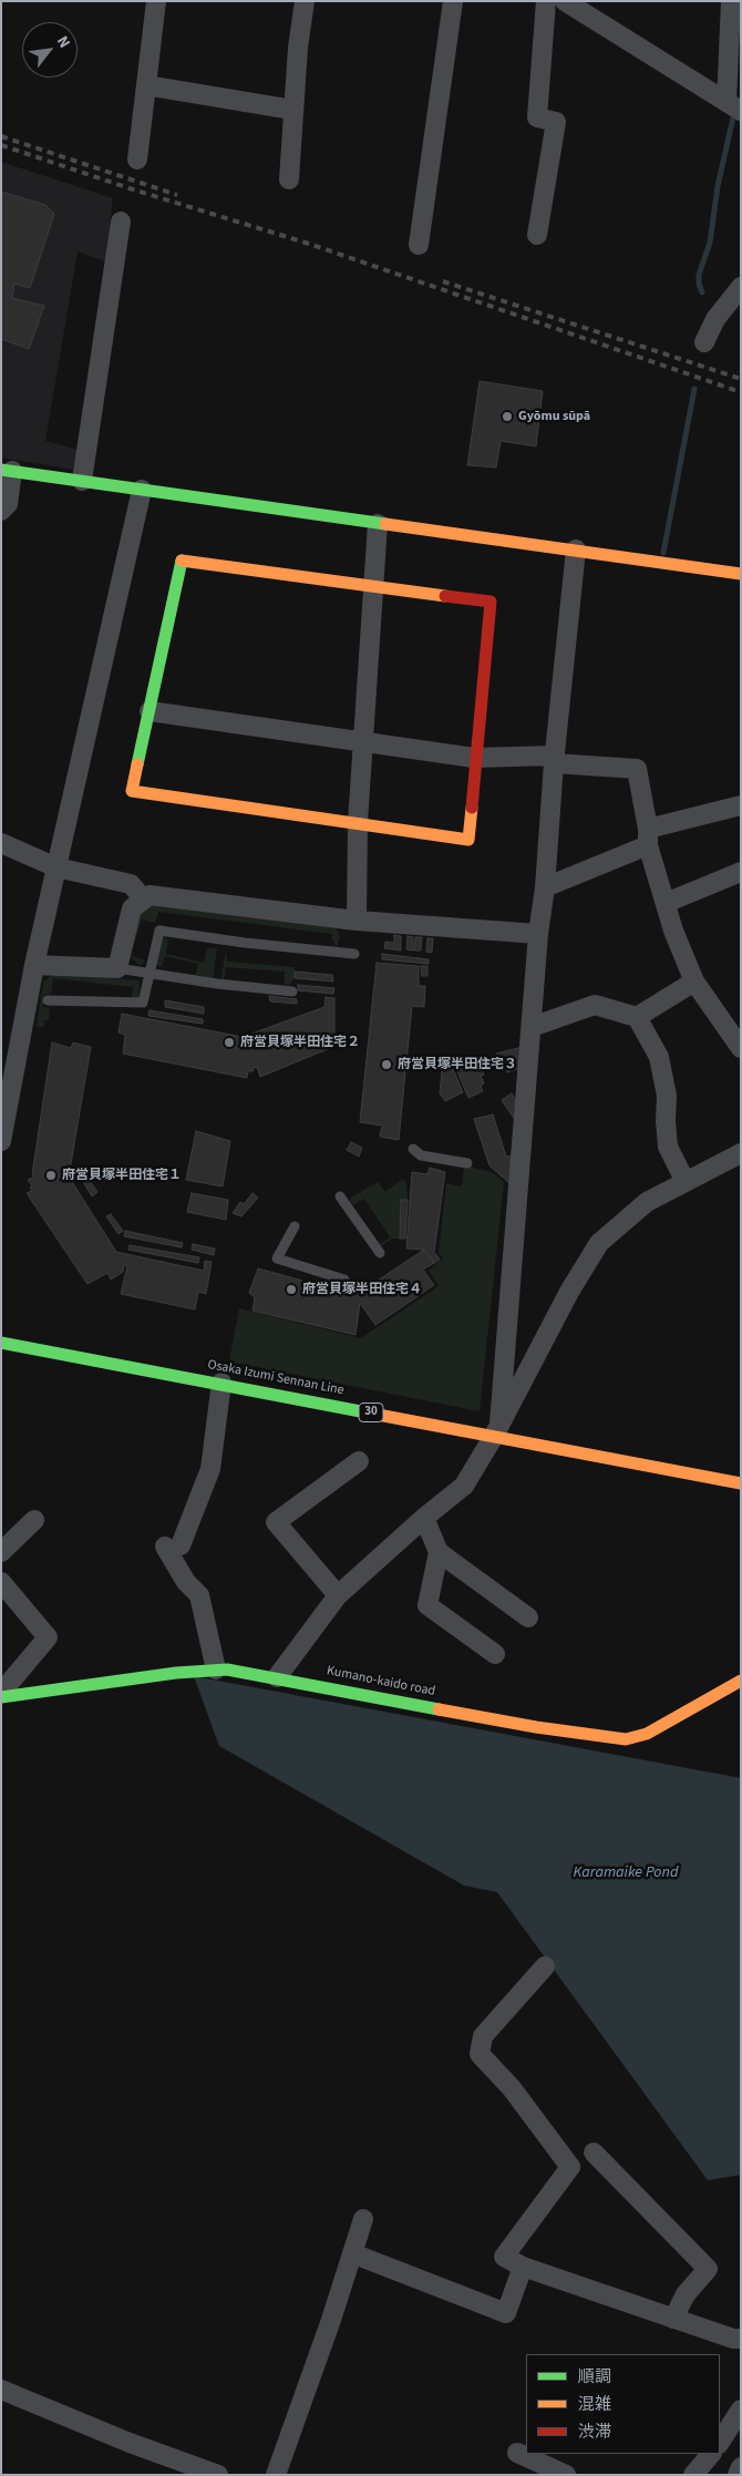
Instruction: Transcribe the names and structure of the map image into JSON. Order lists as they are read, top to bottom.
{
  "streets": {
    "street": ["Osaka Izumi Sennan Line", "30", "Kumano-kaido road"]
  },
  "water": ["Karamaike Pond"],
  "places": [
    "Gyōmu sūpā",
    "府営貝塚半田住宅２",
    "府営貝塚半田住宅３",
    "府営貝塚半田住宅１",
    "府営貝塚半田住宅４"
  ],
  "legend": ["順調", "混雑", "渋滞"],
  "north": "top right"
}
